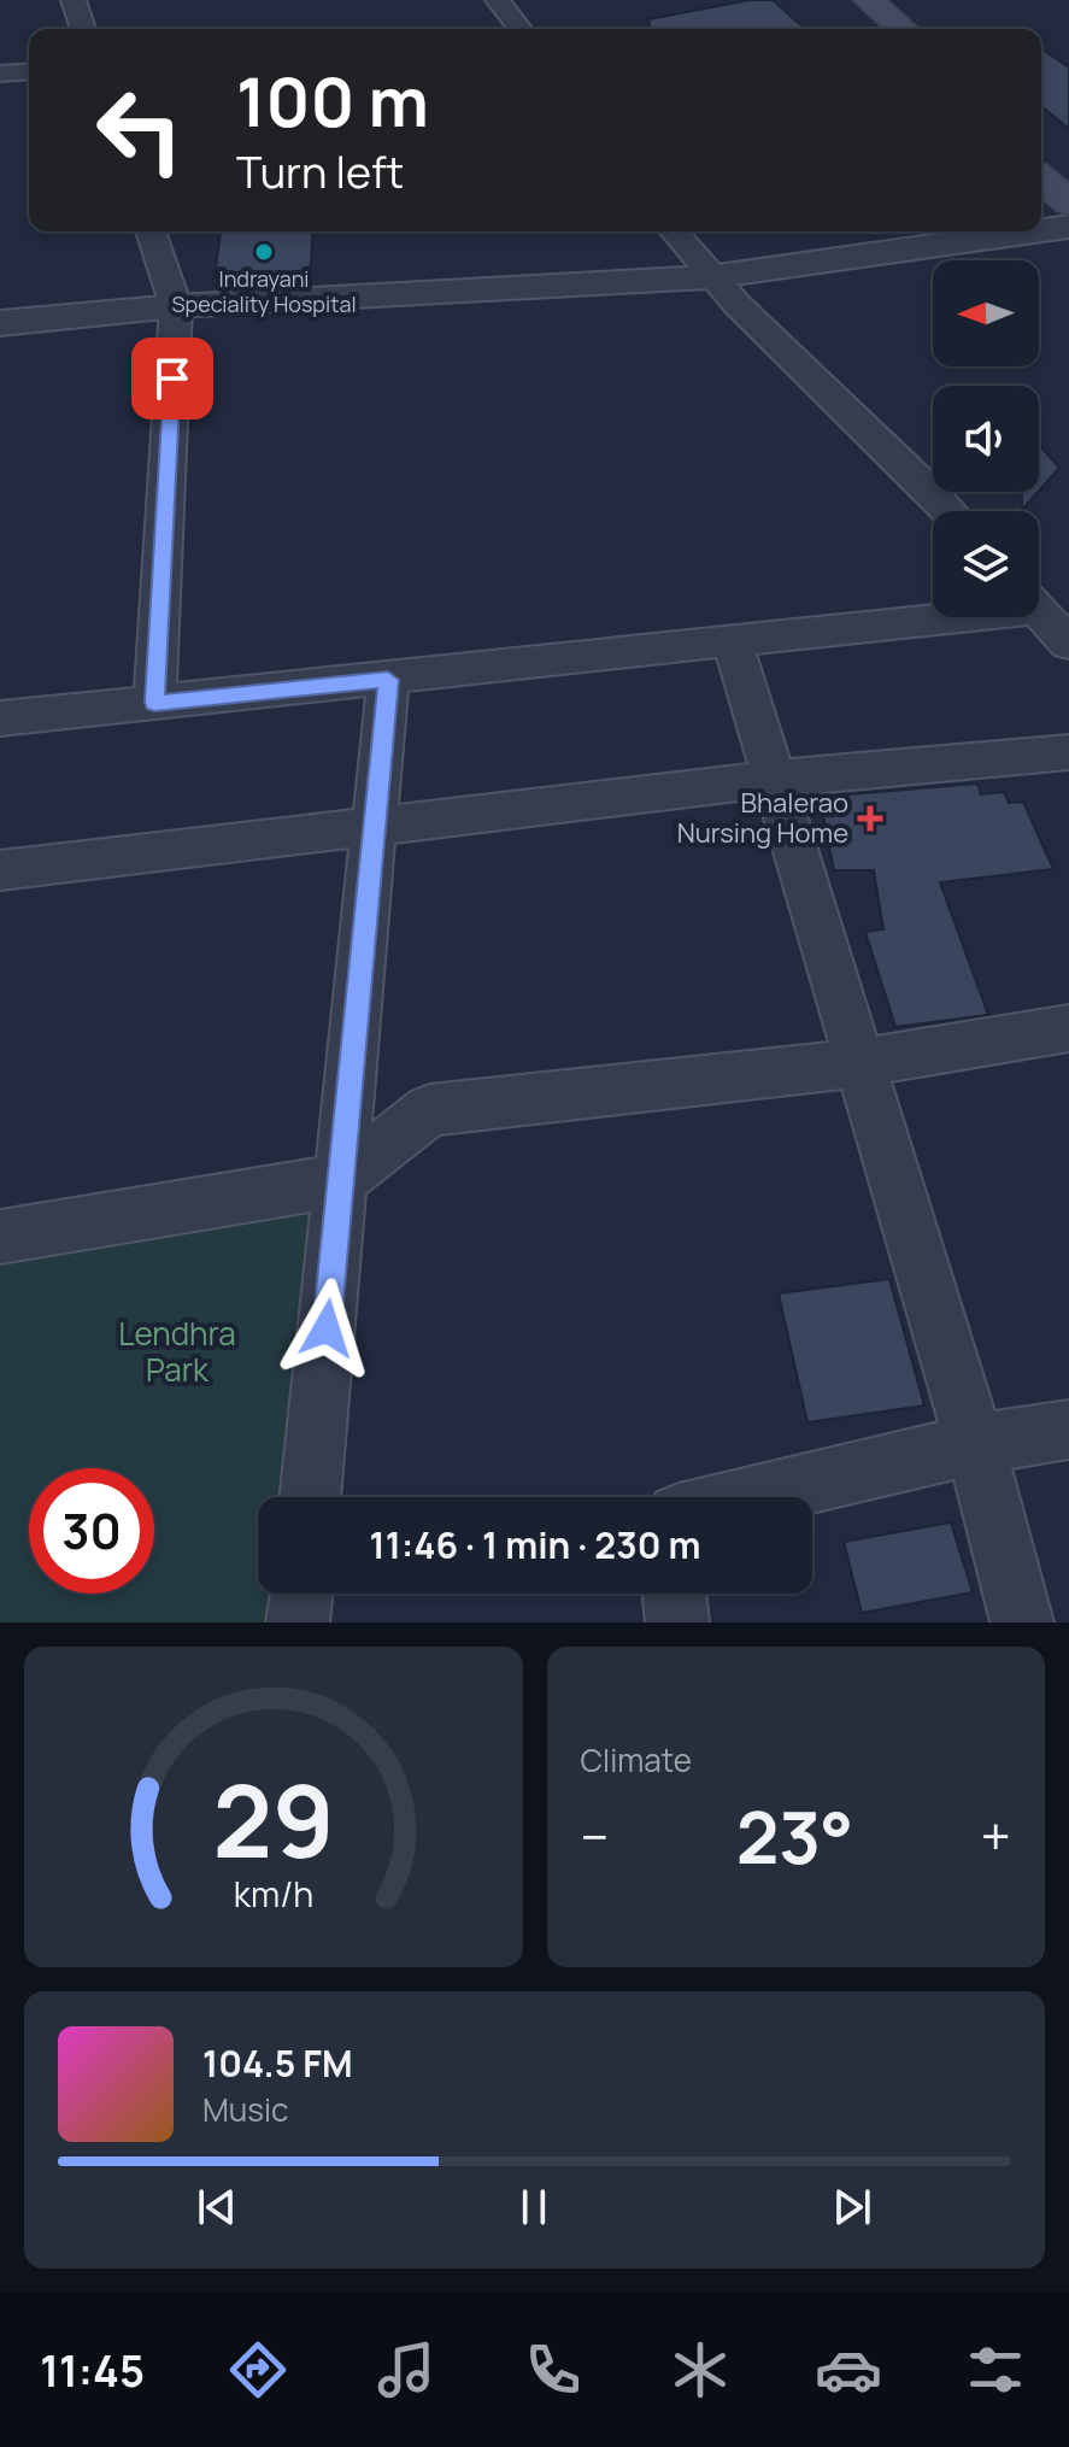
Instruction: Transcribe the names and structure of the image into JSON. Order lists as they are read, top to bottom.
{
  "parks": ["Lendhra Park"],
  "places": {
    "other": ["Indrayani Speciality Hospital"],
    "health": ["Bhalerao Nursing Home"]
  },
  "north": "left",
  "page": {
    "turn": ["100 m", "Turn left"],
    "limit": "30",
    "trip": "11:46 · 1 min · 230 m",
    "tile": "Climate",
    "heat": ["−", "23°", "+"],
    "song": ["104.5 FM", "Music"],
    "tabs": "11:45",
    "gauge": ["29", "km/h"]
  }
}
